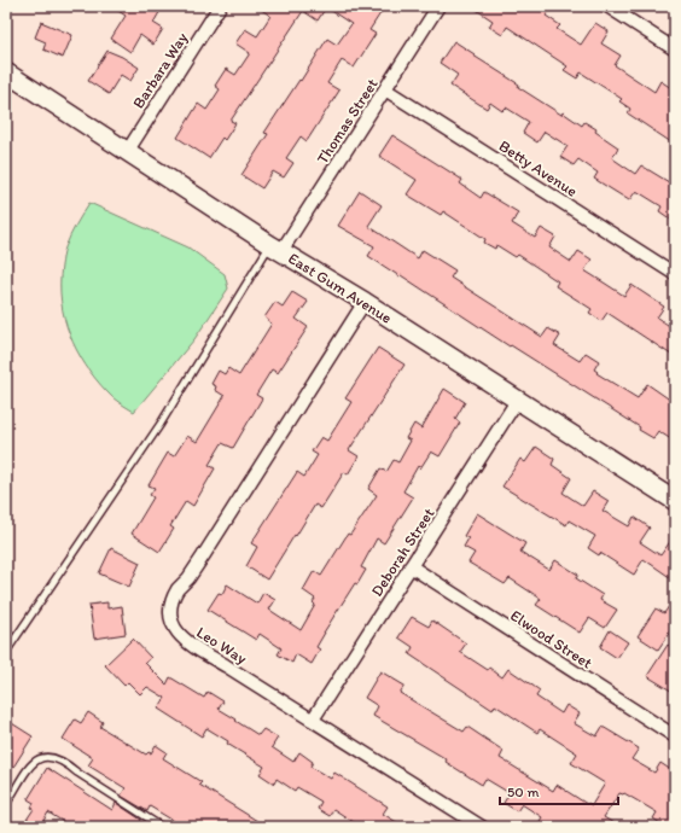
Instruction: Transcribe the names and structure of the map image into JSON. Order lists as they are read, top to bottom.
{
  "streets": {
    "street": [
      "Barbara Way",
      "Thomas Street",
      "Betty Avenue",
      "East Gum Avenue",
      "Deborah Street",
      "Elwood Street",
      "Leo Way"
    ]
  },
  "crossings": [
    ["Barbara Way", "East Gum Avenue"],
    ["Thomas Street", "Betty Avenue"],
    ["Thomas Street", "East Gum Avenue"],
    ["East Gum Avenue", "Deborah Street"],
    ["East Gum Avenue", "Leo Way"],
    ["Deborah Street", "Elwood Street"],
    ["Deborah Street", "Leo Way"]
  ],
  "scale_bar": "50 m"
}
